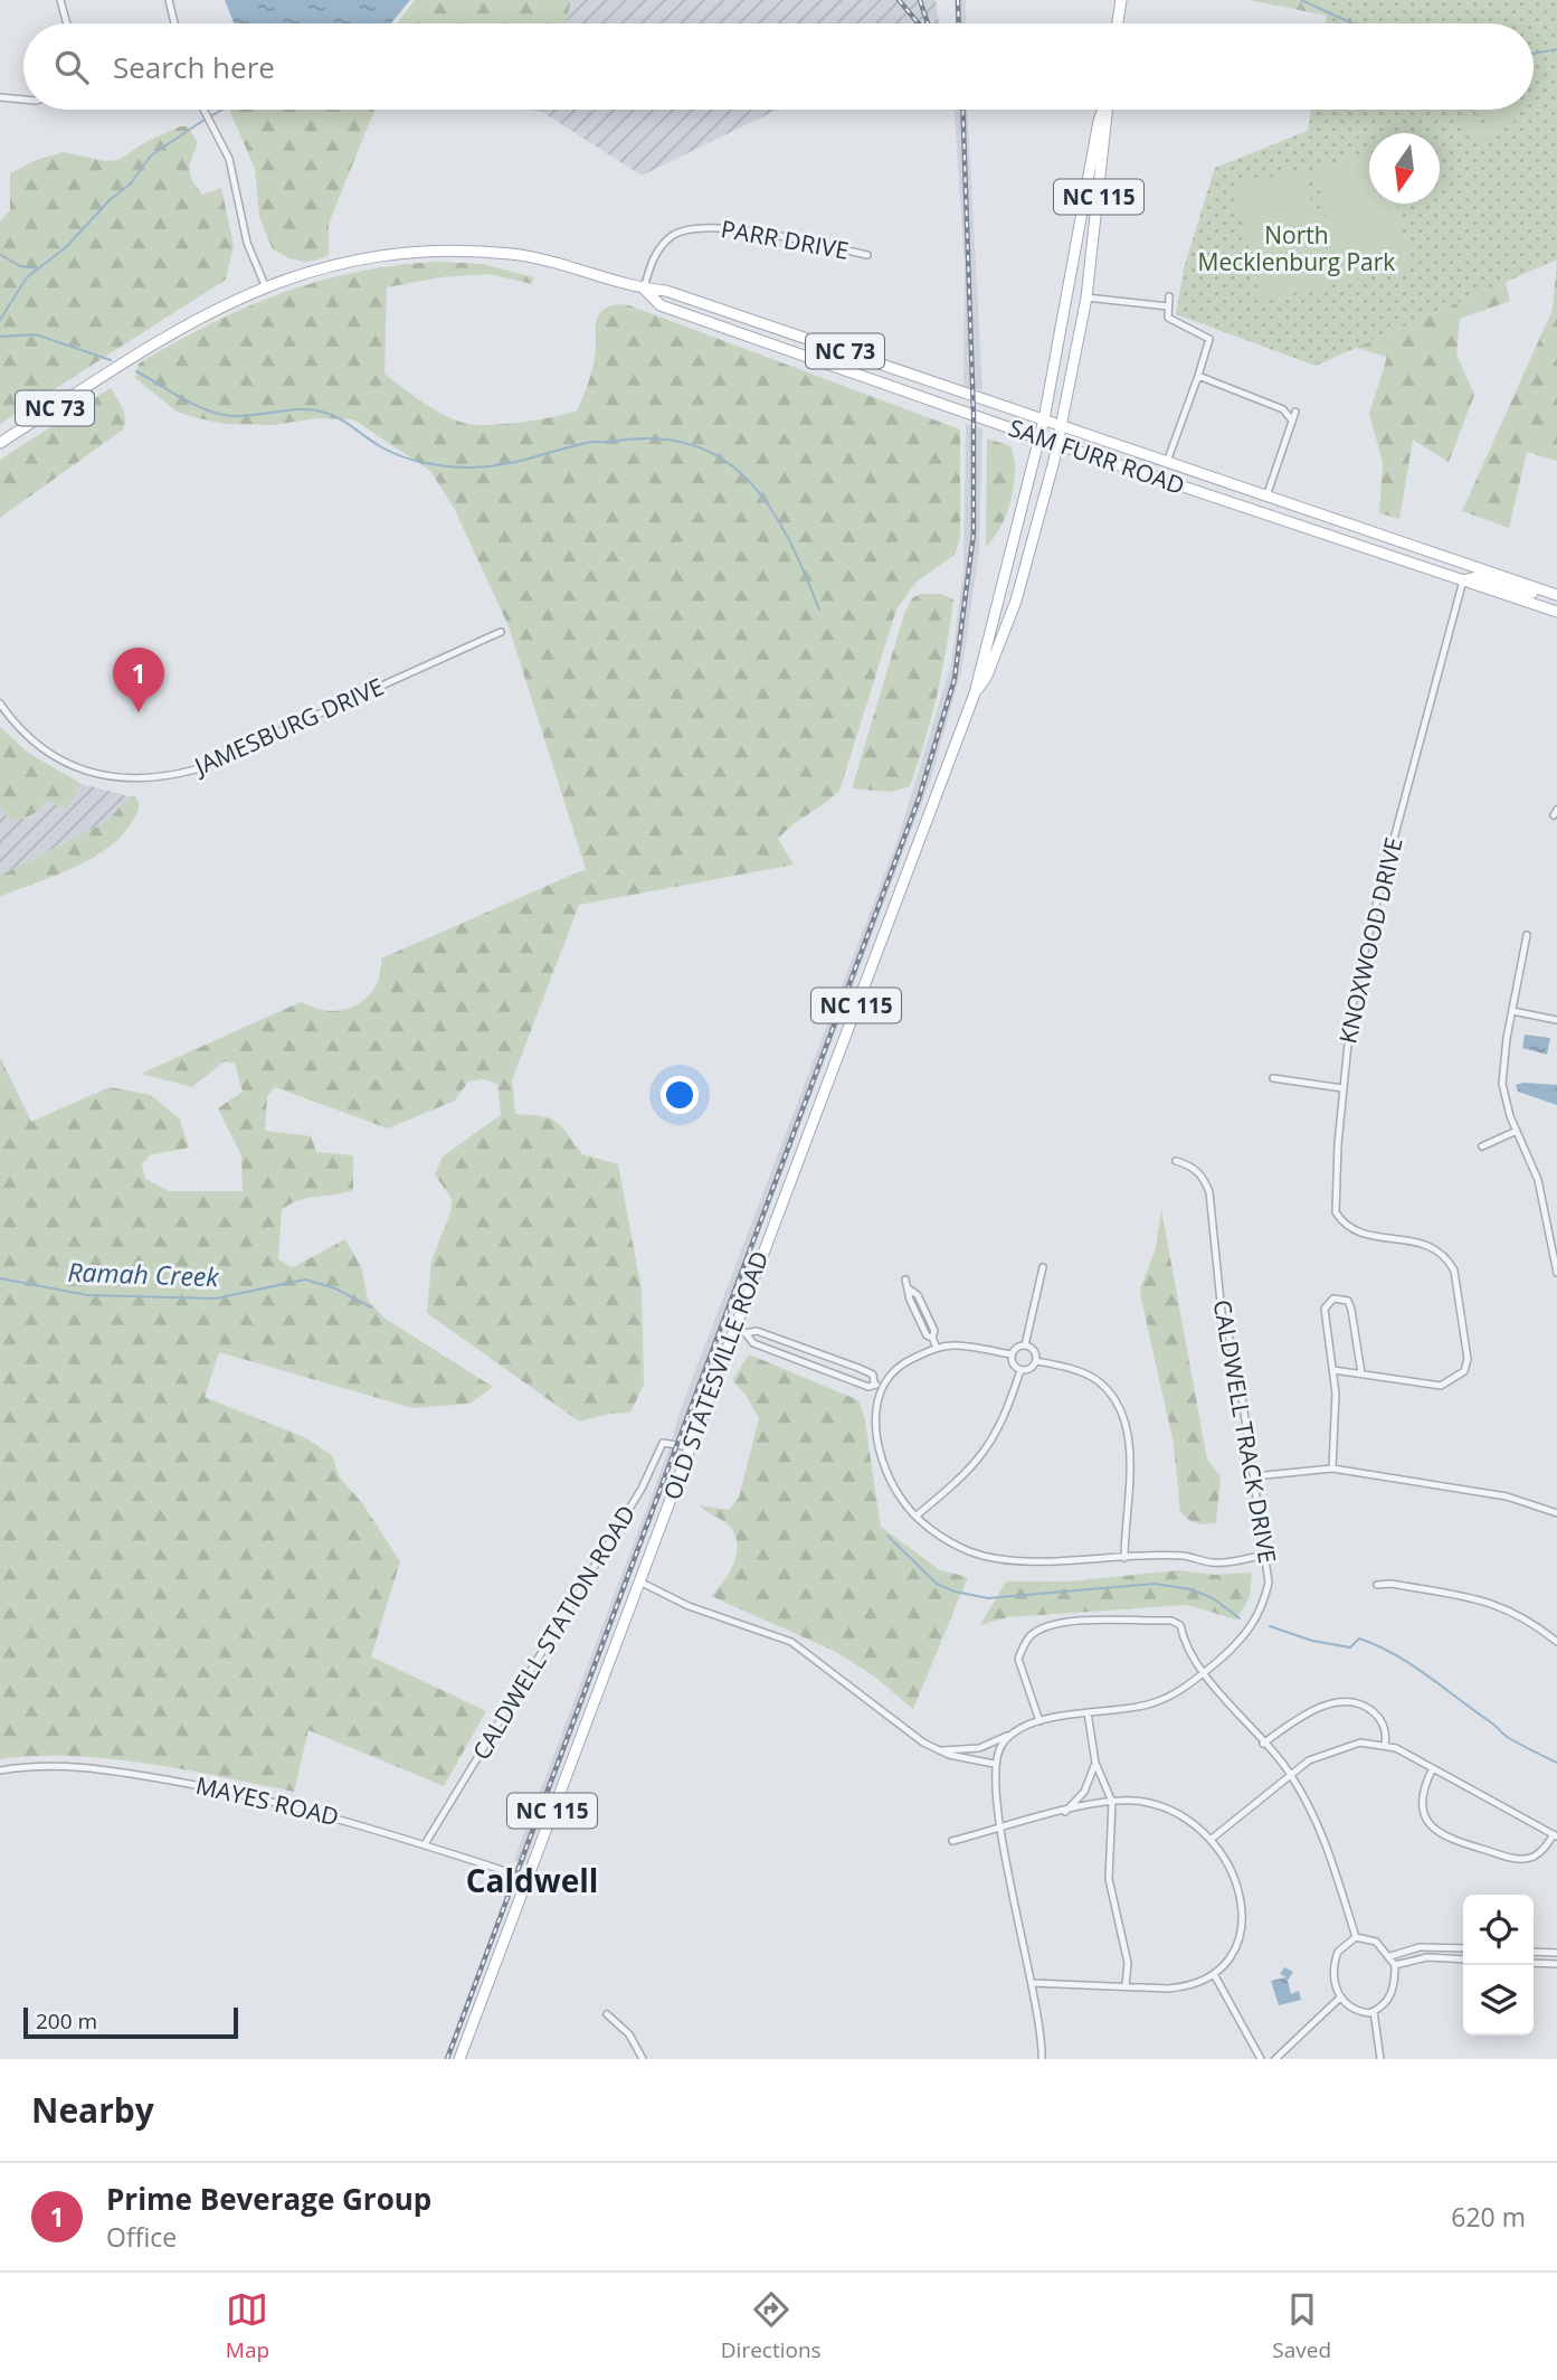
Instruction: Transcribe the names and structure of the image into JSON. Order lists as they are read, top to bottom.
{
  "streets": {
    "main road": [
      "NC 115",
      "NC 73",
      "SAM FURR ROAD",
      "OLD STATESVILLE ROAD"
    ],
    "street": [
      "PARR DRIVE",
      "JAMESBURG DRIVE",
      "KNOXWOOD DRIVE",
      "CALDWELL TRACK DRIVE",
      "CALDWELL STATION ROAD",
      "MAYES ROAD"
    ]
  },
  "crossings": [
    ["PARR DRIVE", "SAM FURR ROAD"],
    ["SAM FURR ROAD", "KNOXWOOD DRIVE"],
    ["SAM FURR ROAD", "OLD STATESVILLE ROAD"],
    ["OLD STATESVILLE ROAD", "CALDWELL STATION ROAD"],
    ["OLD STATESVILLE ROAD", "MAYES ROAD"],
    ["CALDWELL STATION ROAD", "MAYES ROAD"]
  ],
  "districts": ["Caldwell"],
  "water": ["Ramah Creek"],
  "parks": ["North Mecklenburg Park"],
  "scale_bar": "200 m",
  "north": "bottom",
  "page": {
    "search": "Search here",
    "pins": "1",
    "scale": "200 m",
    "heading": "Nearby",
    "list": [
      {
        "mark": "1",
        "name": "Prime Beverage Group",
        "note": "Office",
        "value": "620 m"
      }
    ],
    "nav": ["Map", "Directions", "Saved"]
  }
}
